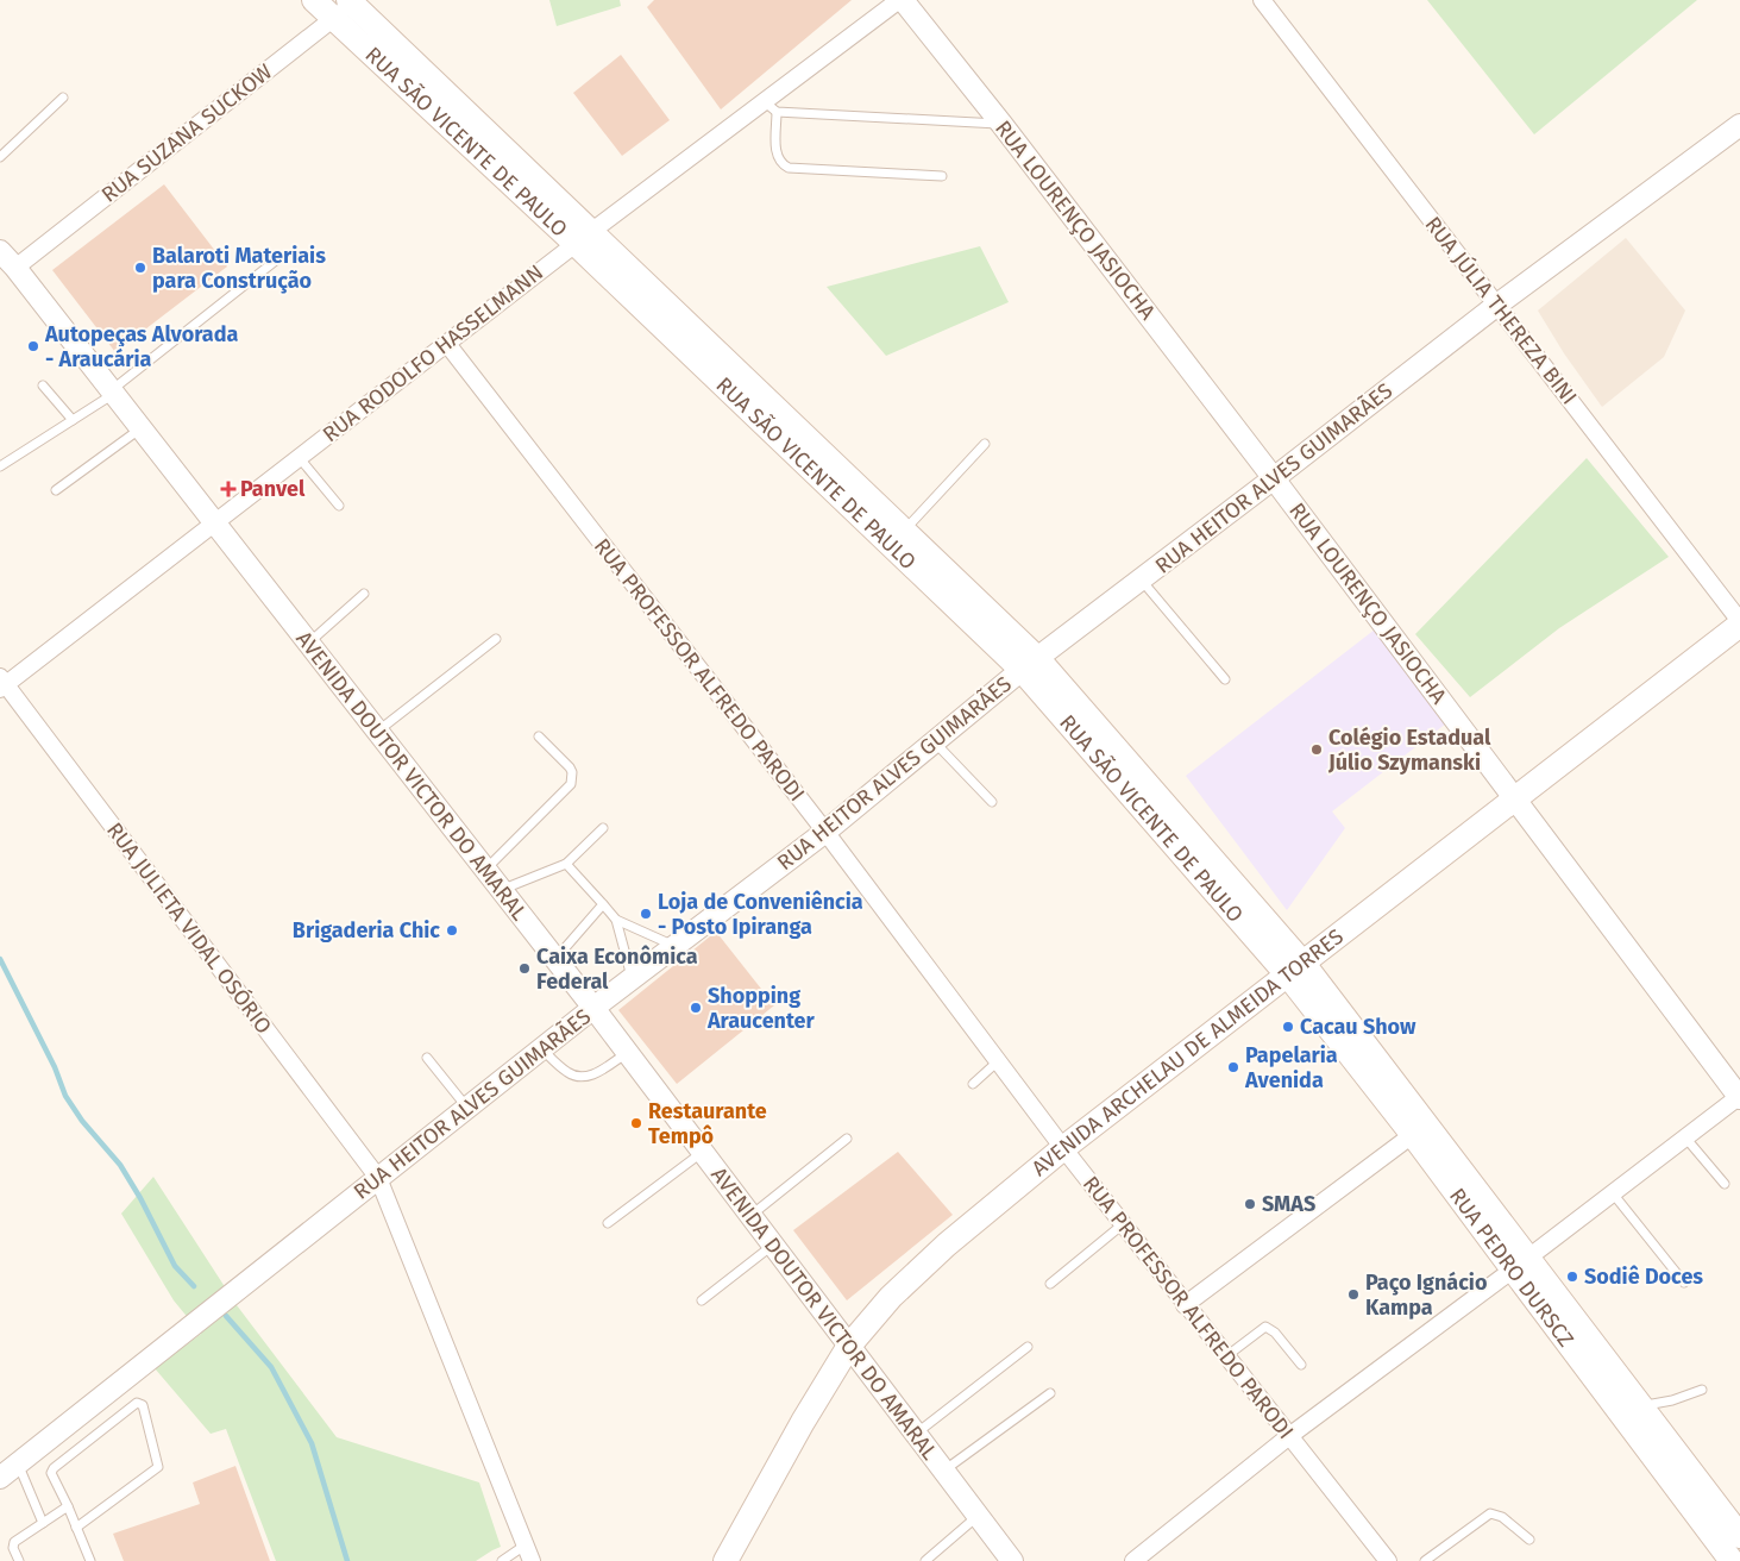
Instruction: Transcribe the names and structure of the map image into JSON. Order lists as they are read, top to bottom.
{
  "streets": {
    "main road": ["RUA SÃO VICENTE DE PAULO", "AVENIDA ARCHELAU DE ALMEIDA TORRES", "RUA PEDRO DURSCZ"],
    "street": [
      "RUA SUZANA SUCKOW",
      "RUA LOURENÇO JASIOCHA",
      "RUA JÚLIA THEREZA BINI",
      "RUA RODOLFO HASSELMANN",
      "RUA HEITOR ALVES GUIMARÃES",
      "RUA PROFESSOR ALFREDO PARODI",
      "AVENIDA DOUTOR VICTOR DO AMARAL",
      "RUA JULIETA VIDAL OSÓRIO"
    ]
  },
  "crossings": [
    ["RUA SUZANA SUCKOW", "RUA SÃO VICENTE DE PAULO"],
    ["RUA SUZANA SUCKOW", "AVENIDA DOUTOR VICTOR DO AMARAL"],
    ["RUA SÃO VICENTE DE PAULO", "RUA RODOLFO HASSELMANN"],
    ["RUA SÃO VICENTE DE PAULO", "RUA HEITOR ALVES GUIMARÃES"],
    ["RUA SÃO VICENTE DE PAULO", "AVENIDA ARCHELAU DE ALMEIDA TORRES"],
    ["RUA SÃO VICENTE DE PAULO", "RUA PEDRO DURSCZ"],
    ["RUA LOURENÇO JASIOCHA", "RUA RODOLFO HASSELMANN"],
    ["RUA LOURENÇO JASIOCHA", "RUA HEITOR ALVES GUIMARÃES"],
    ["RUA LOURENÇO JASIOCHA", "AVENIDA ARCHELAU DE ALMEIDA TORRES"],
    ["RUA JÚLIA THEREZA BINI", "RUA HEITOR ALVES GUIMARÃES"],
    ["RUA JÚLIA THEREZA BINI", "AVENIDA ARCHELAU DE ALMEIDA TORRES"],
    ["RUA RODOLFO HASSELMANN", "RUA PROFESSOR ALFREDO PARODI"],
    ["RUA RODOLFO HASSELMANN", "AVENIDA DOUTOR VICTOR DO AMARAL"],
    ["RUA RODOLFO HASSELMANN", "RUA JULIETA VIDAL OSÓRIO"],
    ["RUA HEITOR ALVES GUIMARÃES", "RUA PROFESSOR ALFREDO PARODI"],
    ["RUA HEITOR ALVES GUIMARÃES", "AVENIDA DOUTOR VICTOR DO AMARAL"],
    ["RUA HEITOR ALVES GUIMARÃES", "RUA JULIETA VIDAL OSÓRIO"],
    ["RUA PROFESSOR ALFREDO PARODI", "AVENIDA ARCHELAU DE ALMEIDA TORRES"],
    ["AVENIDA DOUTOR VICTOR DO AMARAL", "AVENIDA ARCHELAU DE ALMEIDA TORRES"],
    ["AVENIDA ARCHELAU DE ALMEIDA TORRES", "RUA PEDRO DURSCZ"]
  ],
  "places": {
    "other": [
      "Balaroti Materiais para Construção",
      "Autopeças Alvorada - Araucária",
      "Colégio Estadual Júlio Szymanski",
      "Loja de Conveniência - Posto Ipiranga",
      "Brigaderia Chic",
      "Caixa Econômica Federal",
      "Shopping Araucenter",
      "Cacau Show",
      "Papelaria Avenida",
      "Restaurante Tempô",
      "SMAS",
      "Sodiê Doces",
      "Paço Ignácio Kampa"
    ],
    "health": ["Panvel"]
  }
}
